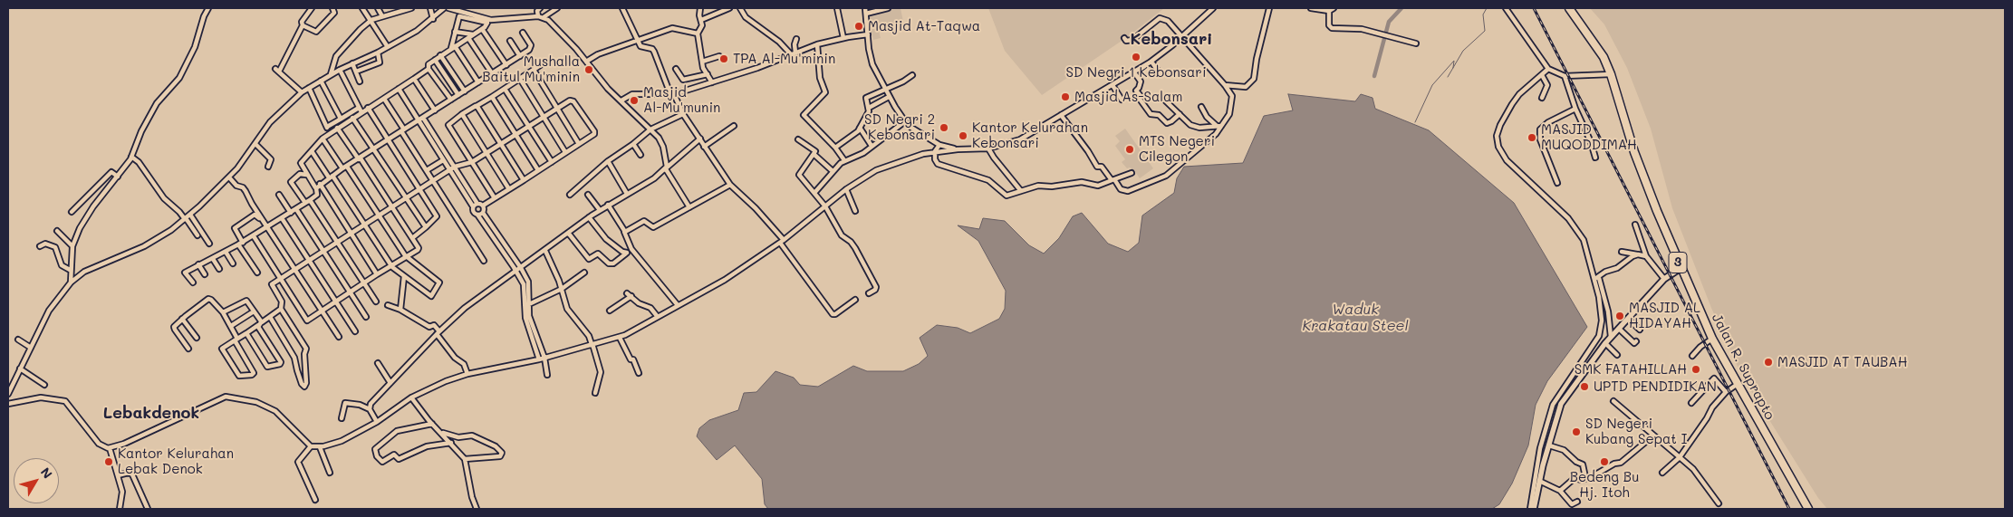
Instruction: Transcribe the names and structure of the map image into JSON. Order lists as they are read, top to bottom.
{
  "streets": {
    "highway": ["3", "Jalan R. Suprapto"]
  },
  "districts": ["Kebonsari", "Lebakdenok"],
  "water": ["Waduk Krakatau Steel"],
  "places": [
    "Masjid At-Taqwa",
    "SD Negri 1 Kebonsari",
    "TPA Al-Mu'minin",
    "Mushalla Baitul Mu'minin",
    "Masjid As-Salam",
    "Masjid Al-Mu'munin",
    "SD Negri 2 Kebonsari",
    "Kantor Kelurahan Kebonsari",
    "MASJID MUQODDIMAH",
    "MTS Negeri Cilegon",
    "MASJID AL HIDAYAH",
    "MASJID AT TAUBAH",
    "SMK FATAHILLAH",
    "UPTD PENDIDIKAN",
    "SD Negeri Kubang Sepat I",
    "Kantor Kelurahan Lebak Denok",
    "Bedeng Bu Hj. Itoh"
  ],
  "north": "top right"
}
